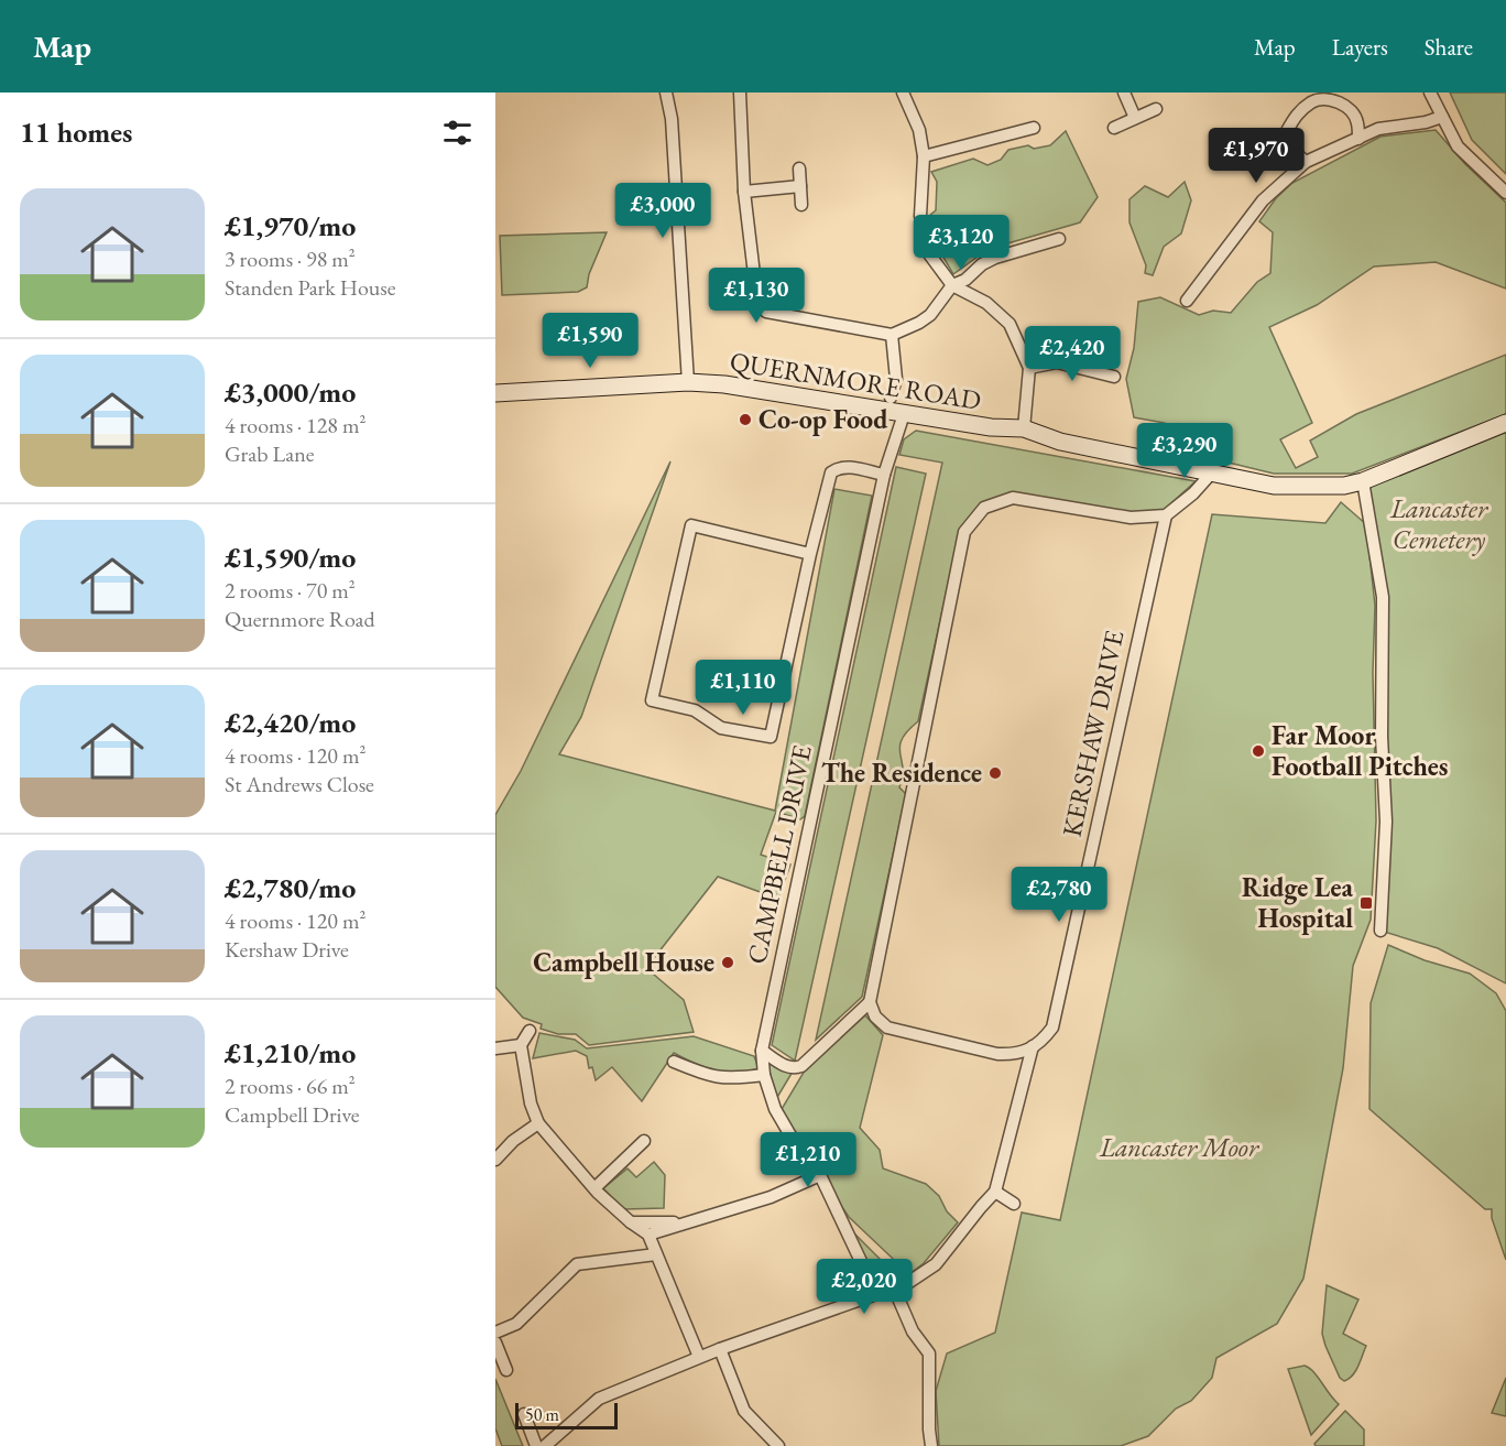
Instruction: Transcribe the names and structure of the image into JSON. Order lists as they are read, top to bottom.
{
  "streets": {
    "street": ["QUERNMORE ROAD", "KERSHAW DRIVE", "CAMPBELL DRIVE"]
  },
  "crossings": [
    ["QUERNMORE ROAD", "CAMPBELL DRIVE"]
  ],
  "parks": ["Lancaster Cemetery", "Lancaster Moor"],
  "places": {
    "other": [
      "Co-op Food",
      "Far Moor Football Pitches",
      "The Residence",
      "Campbell House"
    ],
    "transit": ["Ridge Lea Hospital"]
  },
  "scale_bar": "50 m",
  "page": {
    "header": "Map",
    "nav": ["Map", "Layers", "Share"],
    "heading": "11 homes",
    "price": [
      "£1,970",
      "£3,000",
      "£3,120",
      "£1,130",
      "£1,590",
      "£2,420",
      "£3,290",
      "£1,110",
      "£2,780",
      "£1,210",
      "£2,020"
    ],
    "list": [
      {
        "name": "£1,970/mo",
        "note": "3 rooms · 98 m² · Standen Park House"
      },
      {
        "name": "£3,000/mo",
        "note": "4 rooms · 128 m² · Grab Lane"
      },
      {
        "name": "£1,590/mo",
        "note": "2 rooms · 70 m² · Quernmore Road"
      },
      {
        "name": "£2,420/mo",
        "note": "4 rooms · 120 m² · St Andrews Close"
      },
      {
        "name": "£2,780/mo",
        "note": "4 rooms · 120 m² · Kershaw Drive"
      },
      {
        "name": "£1,210/mo",
        "note": "2 rooms · 66 m² · Campbell Drive"
      }
    ],
    "scale": "50 m"
  }
}
